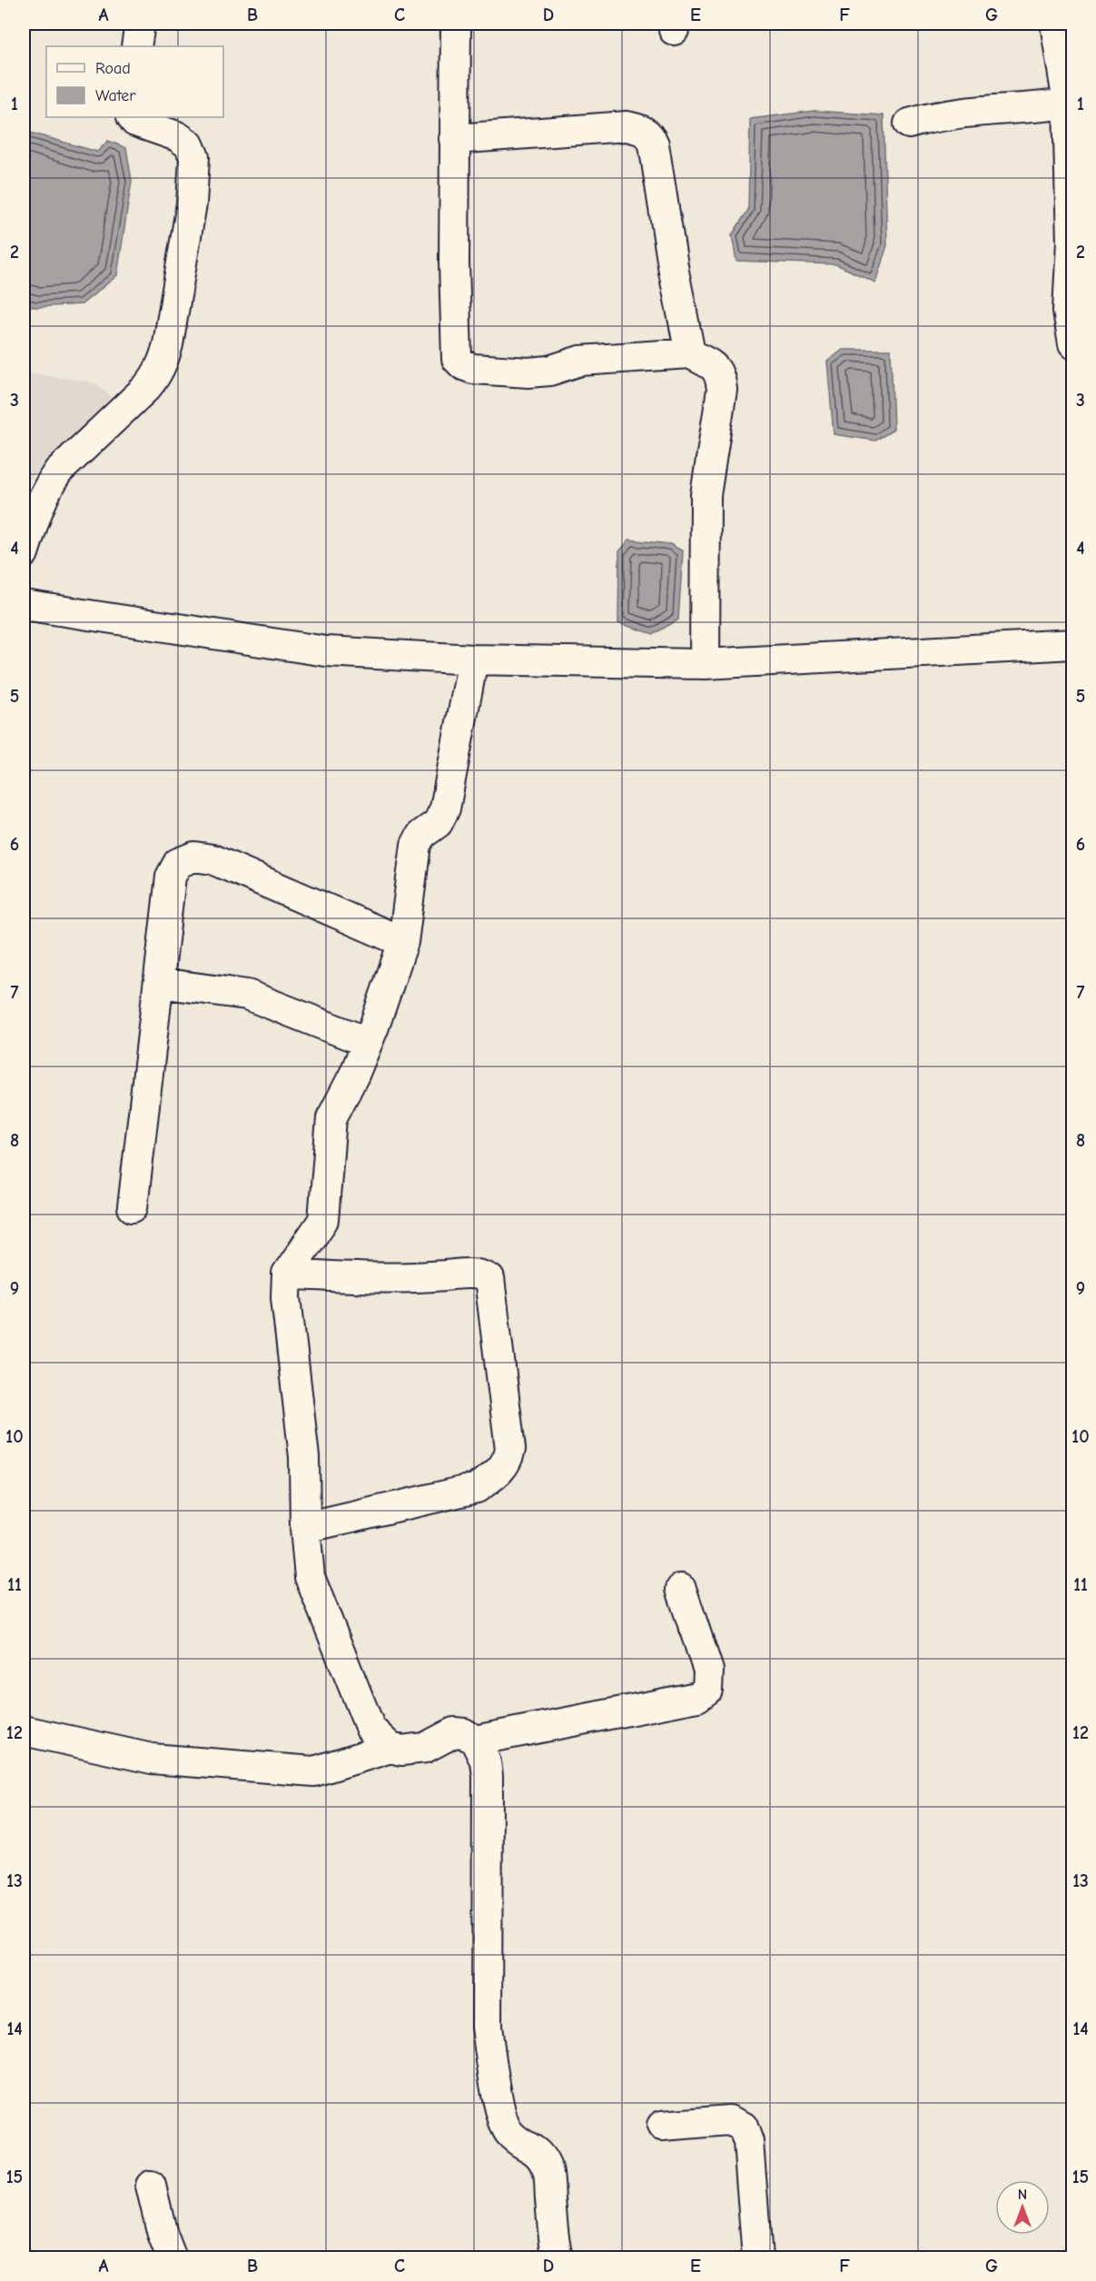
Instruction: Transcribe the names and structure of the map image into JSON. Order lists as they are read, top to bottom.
{
  "legend": ["Road", "Water"],
  "north": "top",
  "grid": {
    "columns": [
      "A",
      "B",
      "C",
      "D",
      "E",
      "F",
      "G"
    ],
    "rows": [
      "1",
      "2",
      "3",
      "4",
      "5",
      "6",
      "7",
      "8",
      "9",
      "10",
      "11",
      "12",
      "13",
      "14",
      "15"
    ]
  }
}
